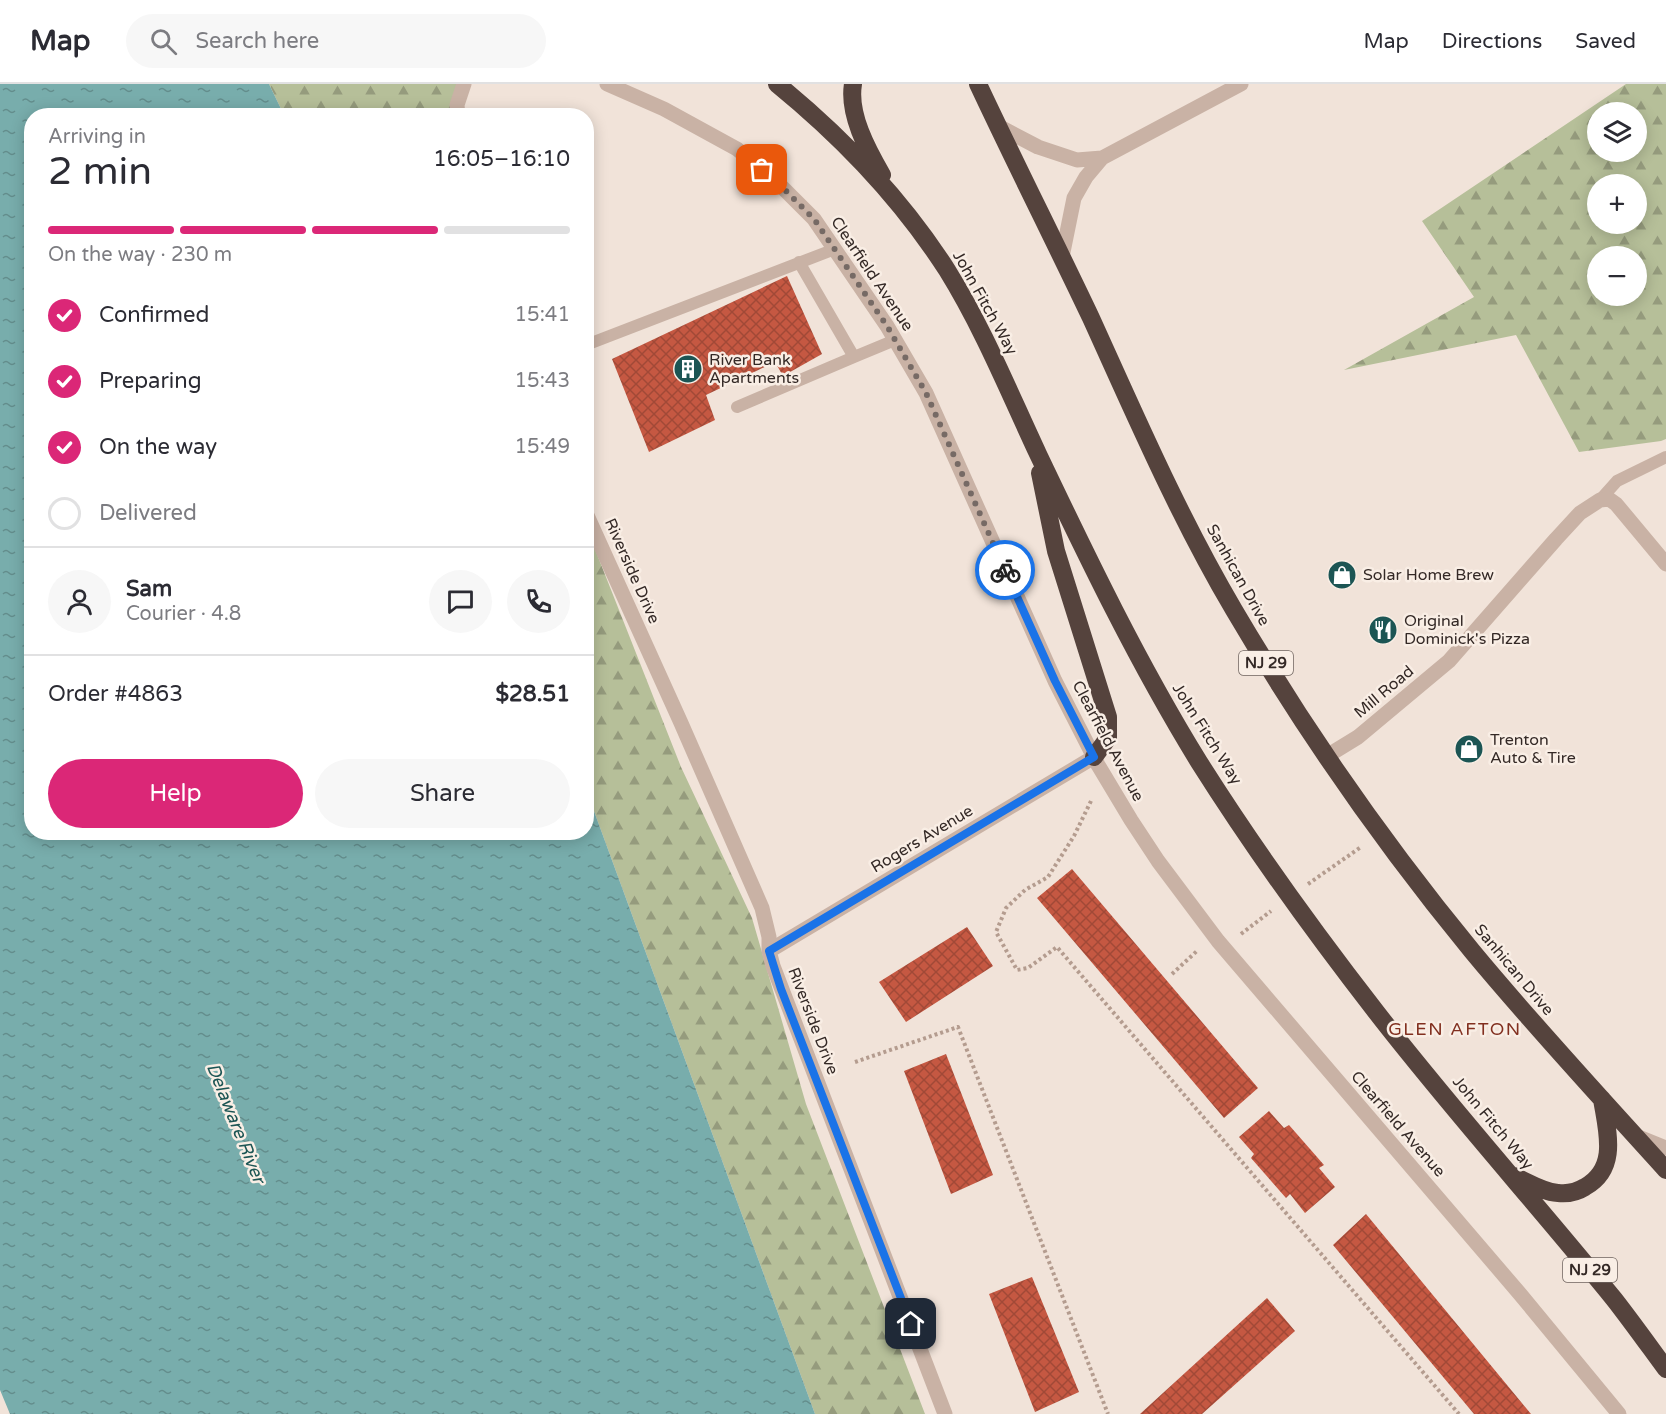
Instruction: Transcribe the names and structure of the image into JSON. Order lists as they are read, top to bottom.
{
  "streets": {
    "highway": ["John Fitch Way", "Sanhican Drive", "NJ 29"],
    "street": [
      "Clearfield Avenue",
      "Riverside Drive",
      "Mill Road",
      "Rogers Avenue"
    ]
  },
  "crossings": [
    ["Clearfield Avenue", "Rogers Avenue"],
    ["Riverside Drive", "Rogers Avenue"],
    ["Sanhican Drive", "Mill Road"]
  ],
  "districts": ["GLEN AFTON"],
  "water": ["Delaware River"],
  "places": {
    "building": ["River Bank Apartments"],
    "shop": ["Solar Home Brew", "Trenton Auto & Tire"],
    "restaurant": ["Original Dominick's Pizza"]
  },
  "page": {
    "header": "Map",
    "search": "Search here",
    "nav": ["Map", "Directions", "Saved"],
    "map_buttons": ["+", "−"],
    "heading": ["2 min", "Arriving in", "16:05–16:10"],
    "panel": [
      "Sam",
      "Courier · 4.8",
      "Order #4863",
      "$28.51"
    ],
    "bar": "On the way · 230 m",
    "list": [
      ["Confirmed", "15:41"],
      ["Preparing", "15:43"],
      ["On the way", "15:49"],
      "Delivered"
    ],
    "buttons": ["Help", "Share"]
  }
}
